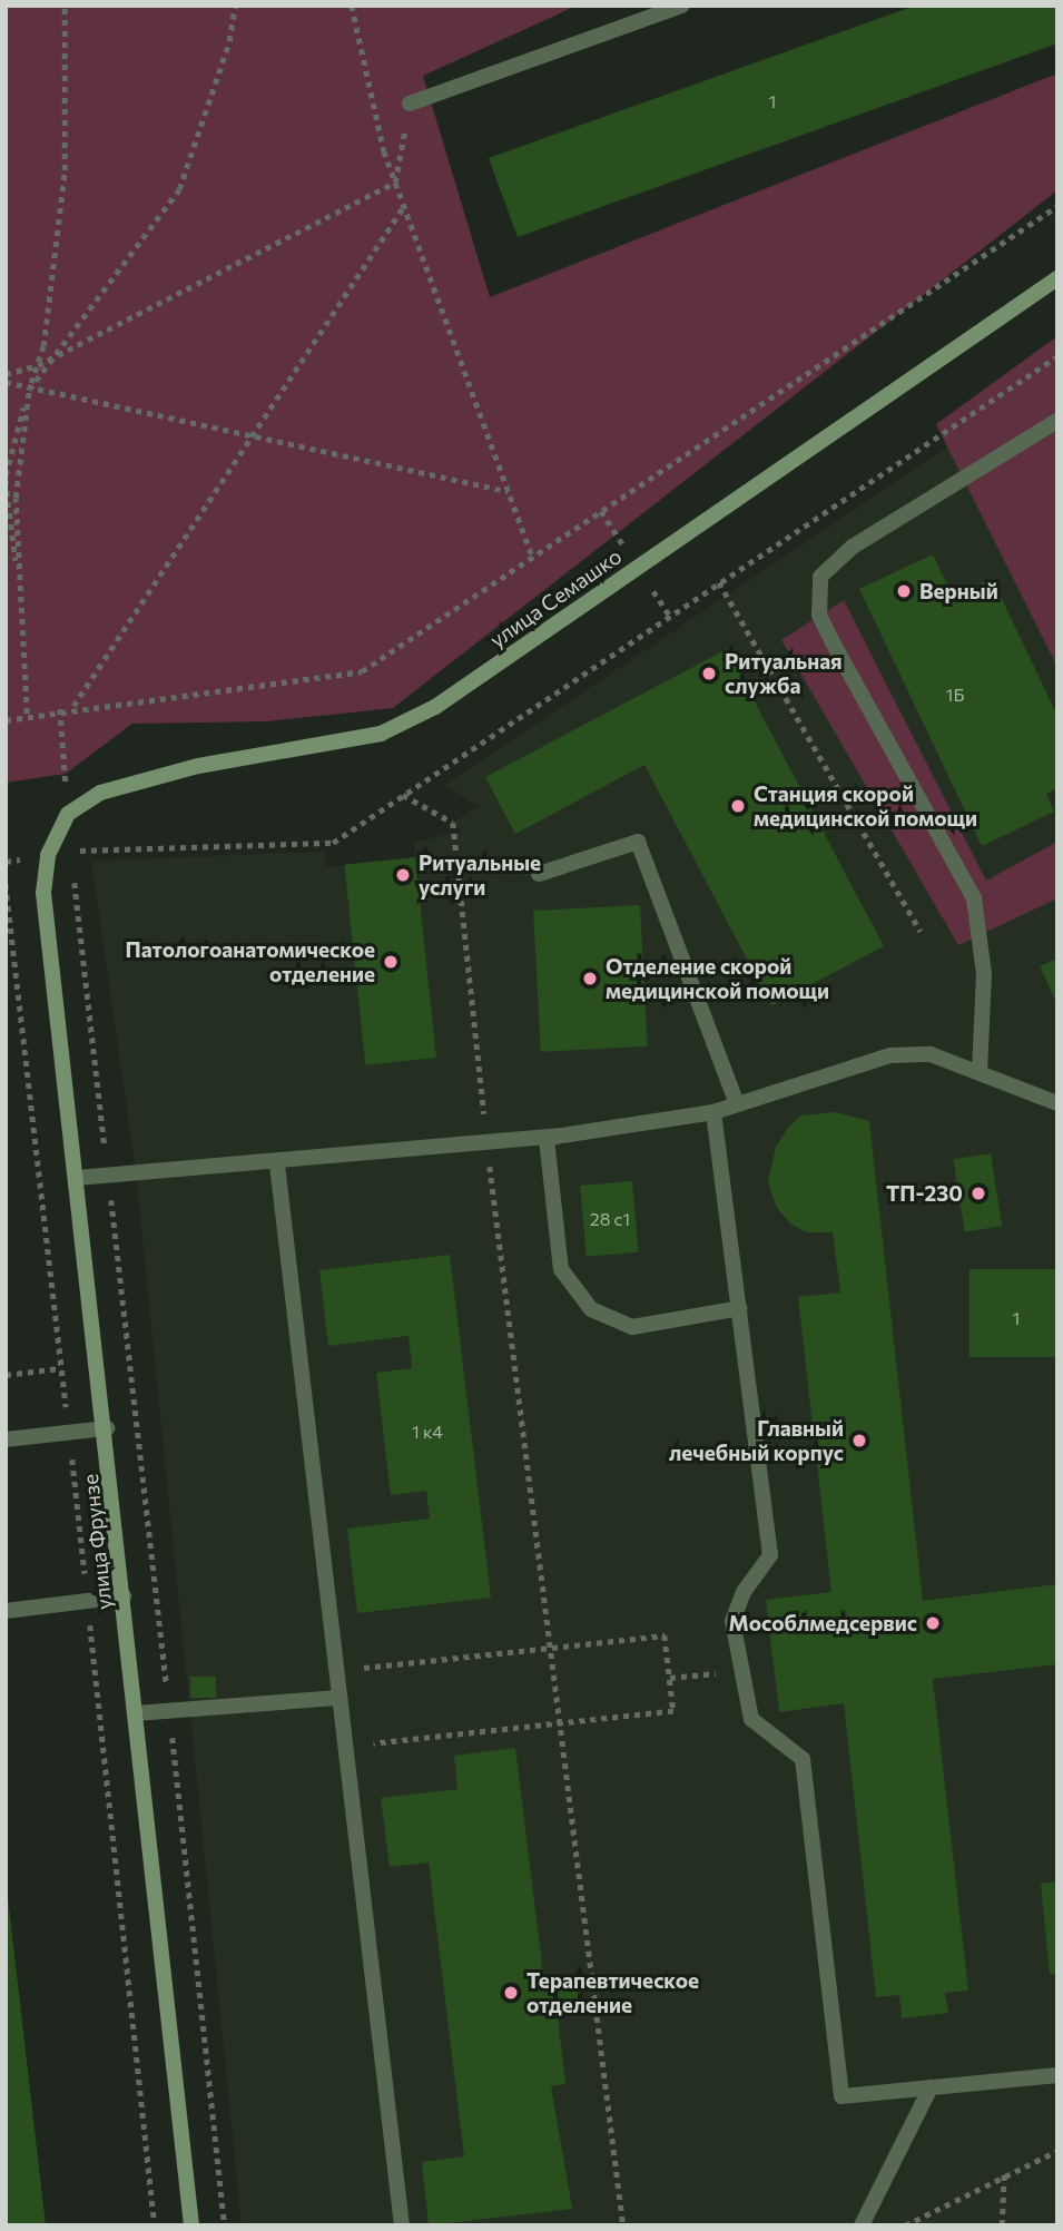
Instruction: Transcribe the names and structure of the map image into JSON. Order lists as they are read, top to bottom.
{
  "streets": {
    "street": ["улица Семашко", "улица Фрунзе"]
  },
  "crossings": [
    ["улица Семашко", "улица Фрунзе"]
  ],
  "places": [
    "Верный",
    "Ритуальная служба",
    "Станция скорой медицинской помощи",
    "Ритуальные услуги",
    "Патологоанатомическое отделение",
    "Отделение скорой медицинской помощи",
    "ТП-230",
    "Главный лечебный корпус",
    "Мособлмедсервис",
    "Терапевтическое отделение"
  ],
  "house_numbers": [
    "1",
    "1Б",
    "28 с1",
    "1",
    "1 к4"
  ]
}
